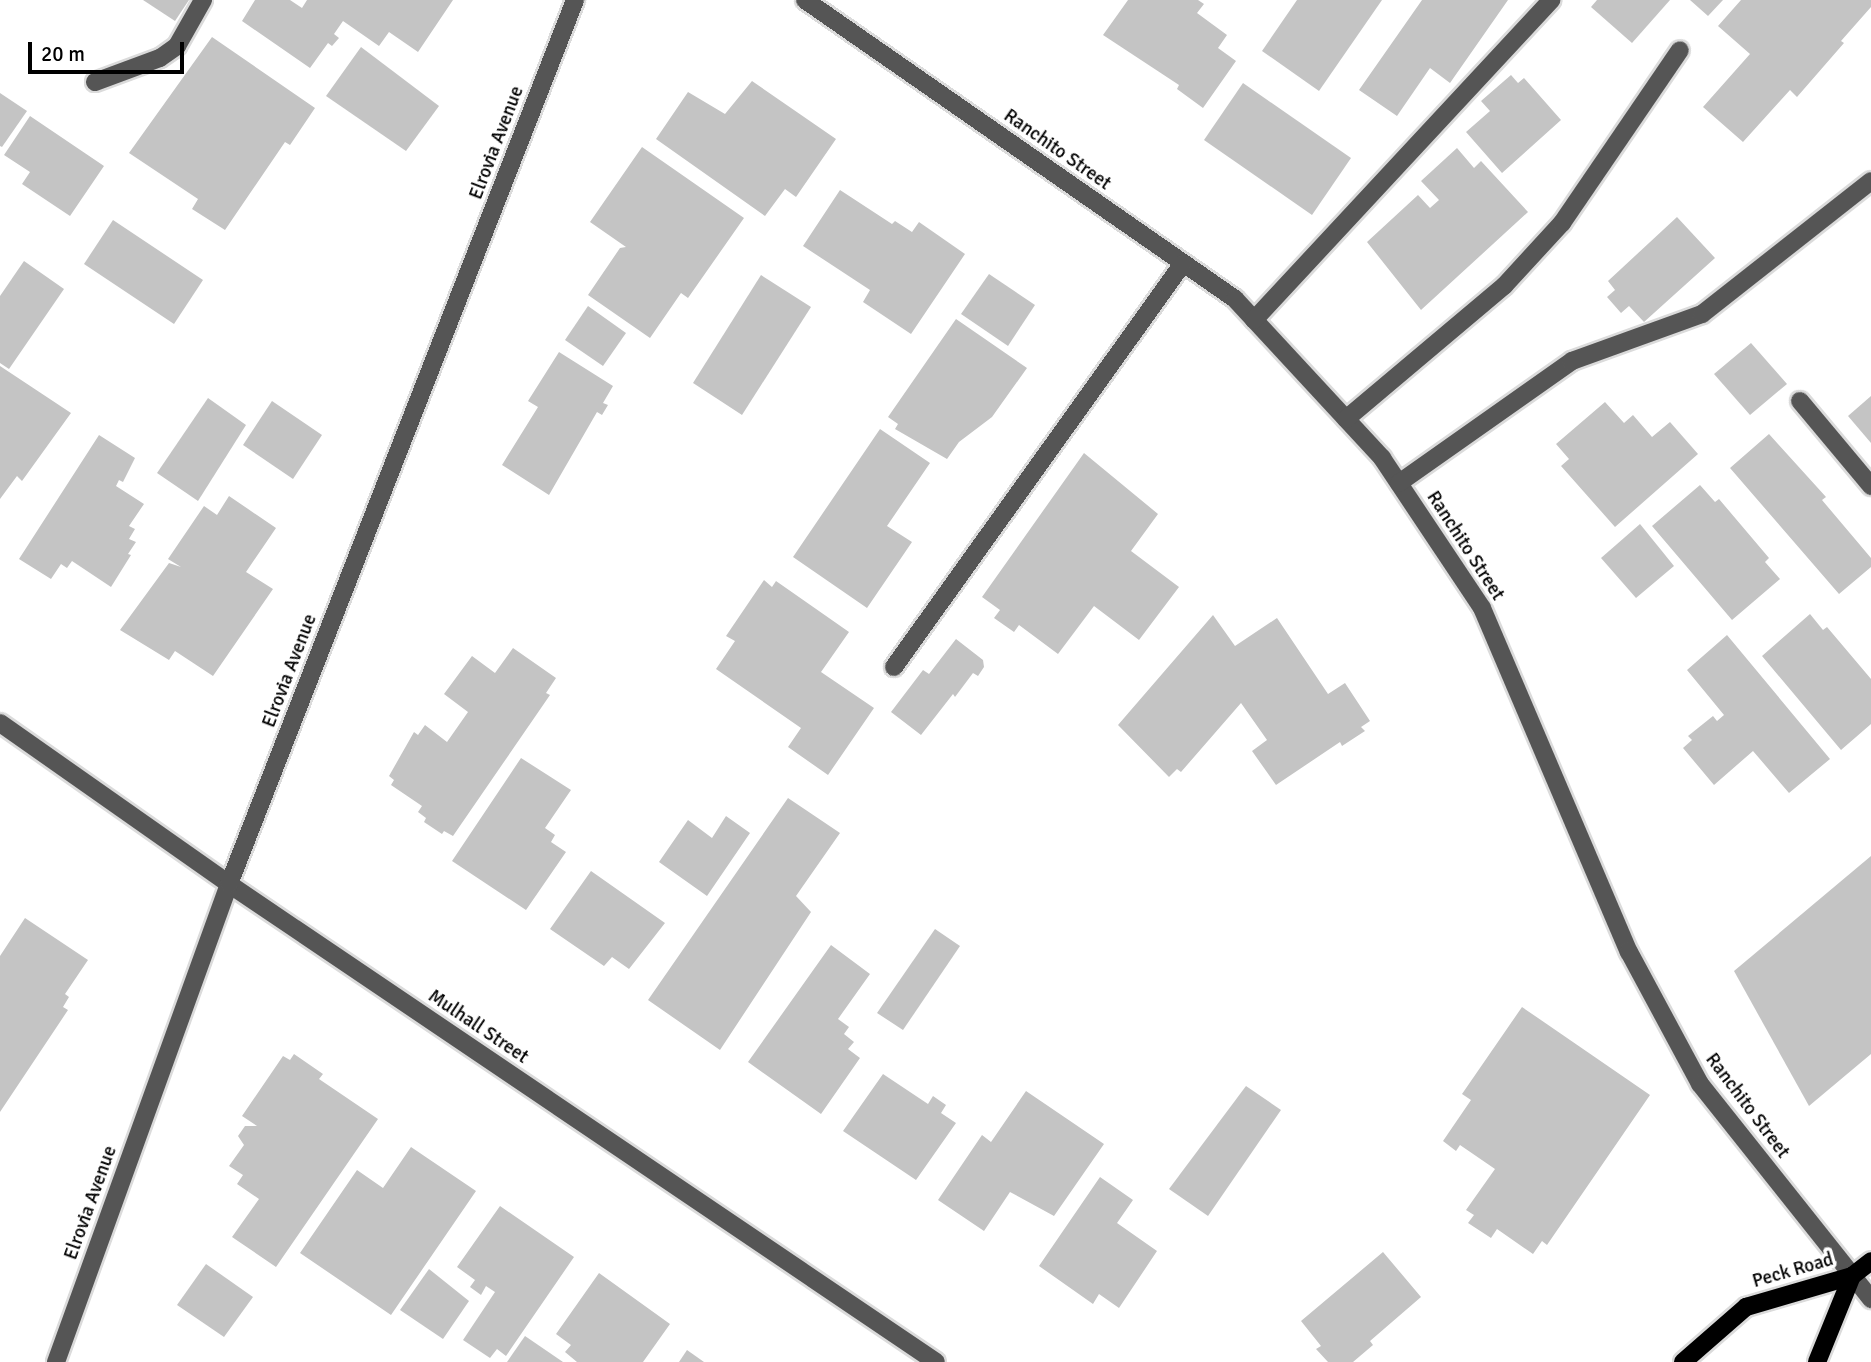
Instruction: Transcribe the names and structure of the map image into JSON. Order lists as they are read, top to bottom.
{
  "streets": {
    "main road": ["Peck Road"],
    "street": ["Elrovia Avenue", "Ranchito Street", "Mulhall Street"]
  },
  "crossings": [
    ["Elrovia Avenue", "Mulhall Street"],
    ["Ranchito Street", "Peck Road"]
  ],
  "scale_bar": "20 m"
}
